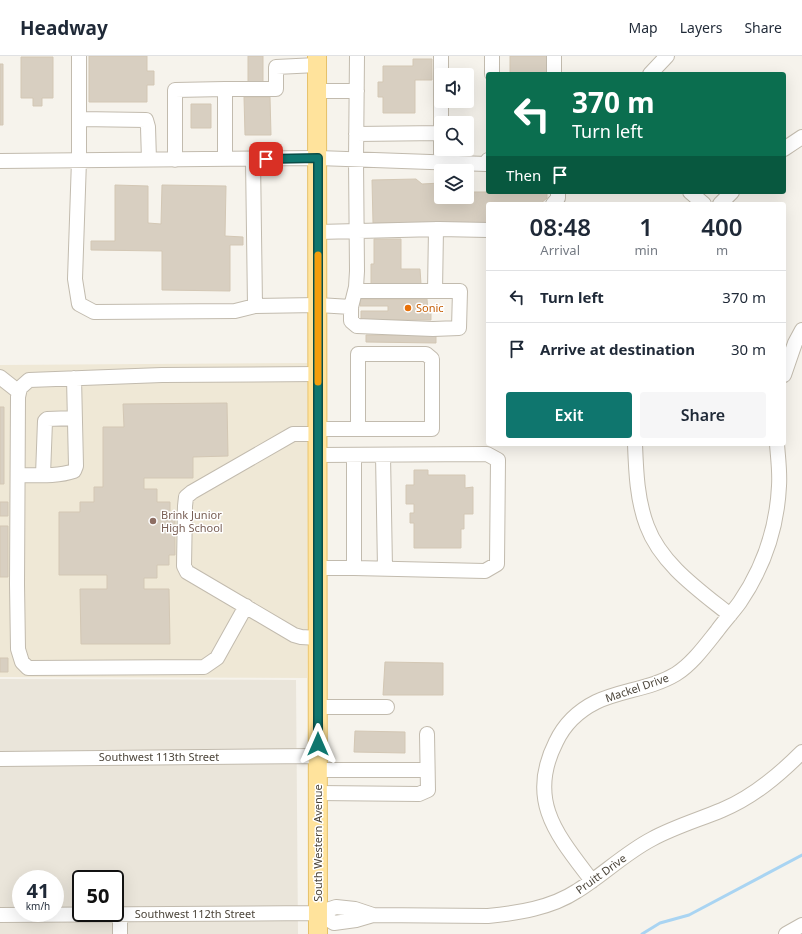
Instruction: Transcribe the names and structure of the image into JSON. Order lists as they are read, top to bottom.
{
  "streets": {
    "main road": ["South Western Avenue"],
    "street": [
      "Mackel Drive",
      "Southwest 113th Street",
      "Pruitt Drive",
      "Southwest 112th Street"
    ]
  },
  "crossings": [
    ["Mackel Drive", "Pruitt Drive"],
    ["Southwest 113th Street", "South Western Avenue"],
    ["South Western Avenue", "Pruitt Drive"],
    ["South Western Avenue", "Southwest 112th Street"],
    ["Pruitt Drive", "Southwest 112th Street"]
  ],
  "places": ["Sonic", "Brink Junior High School"],
  "page": {
    "header": "Headway",
    "nav": ["Map", "Layers", "Share"],
    "turn": ["370 m", "Turn left"],
    "then": "Then",
    "eta": [
      "08:48",
      "Arrival",
      "1",
      "min",
      "400",
      "m"
    ],
    "list": [
      {
        "name": "Turn left",
        "value": "370 m"
      },
      {
        "name": "Arrive at destination",
        "value": "30 m"
      }
    ],
    "buttons": ["Exit", "Share"],
    "speed": "41 km/h",
    "limit": "50"
  }
}
